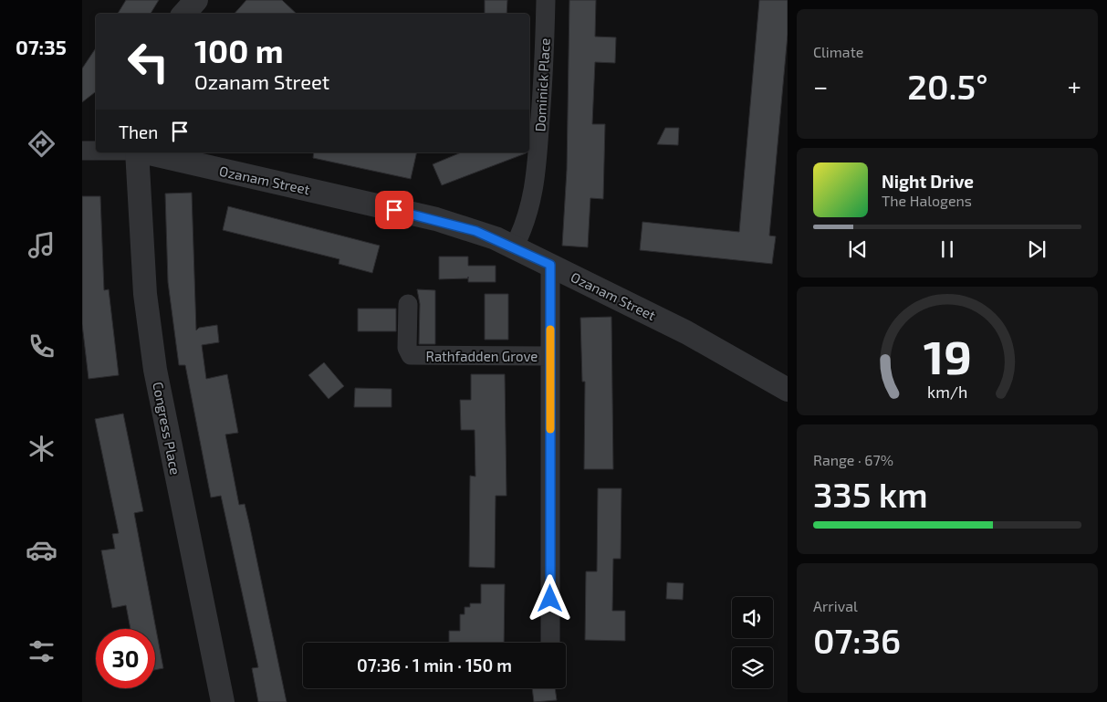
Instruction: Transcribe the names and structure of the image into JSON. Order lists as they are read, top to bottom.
{
  "streets": {
    "street": [
      "Dominick Place",
      "Ozanam Street",
      "Rathfadden Grove",
      "Congress Place"
    ]
  },
  "crossings": [
    ["Dominick Place", "Ozanam Street"]
  ],
  "page": {
    "tabs": "07:35",
    "tile": [
      "Climate",
      ["Range · 67%", "335 km"],
      ["Arrival", "07:36"]
    ],
    "turn": ["100 m", "Ozanam Street"],
    "heat": ["−", "20.5°", "+"],
    "then": "Then",
    "song": ["Night Drive", "The Halogens"],
    "limit": "30",
    "trip": "07:36 · 1 min · 150 m",
    "gauge": ["19", "km/h"]
  }
}
